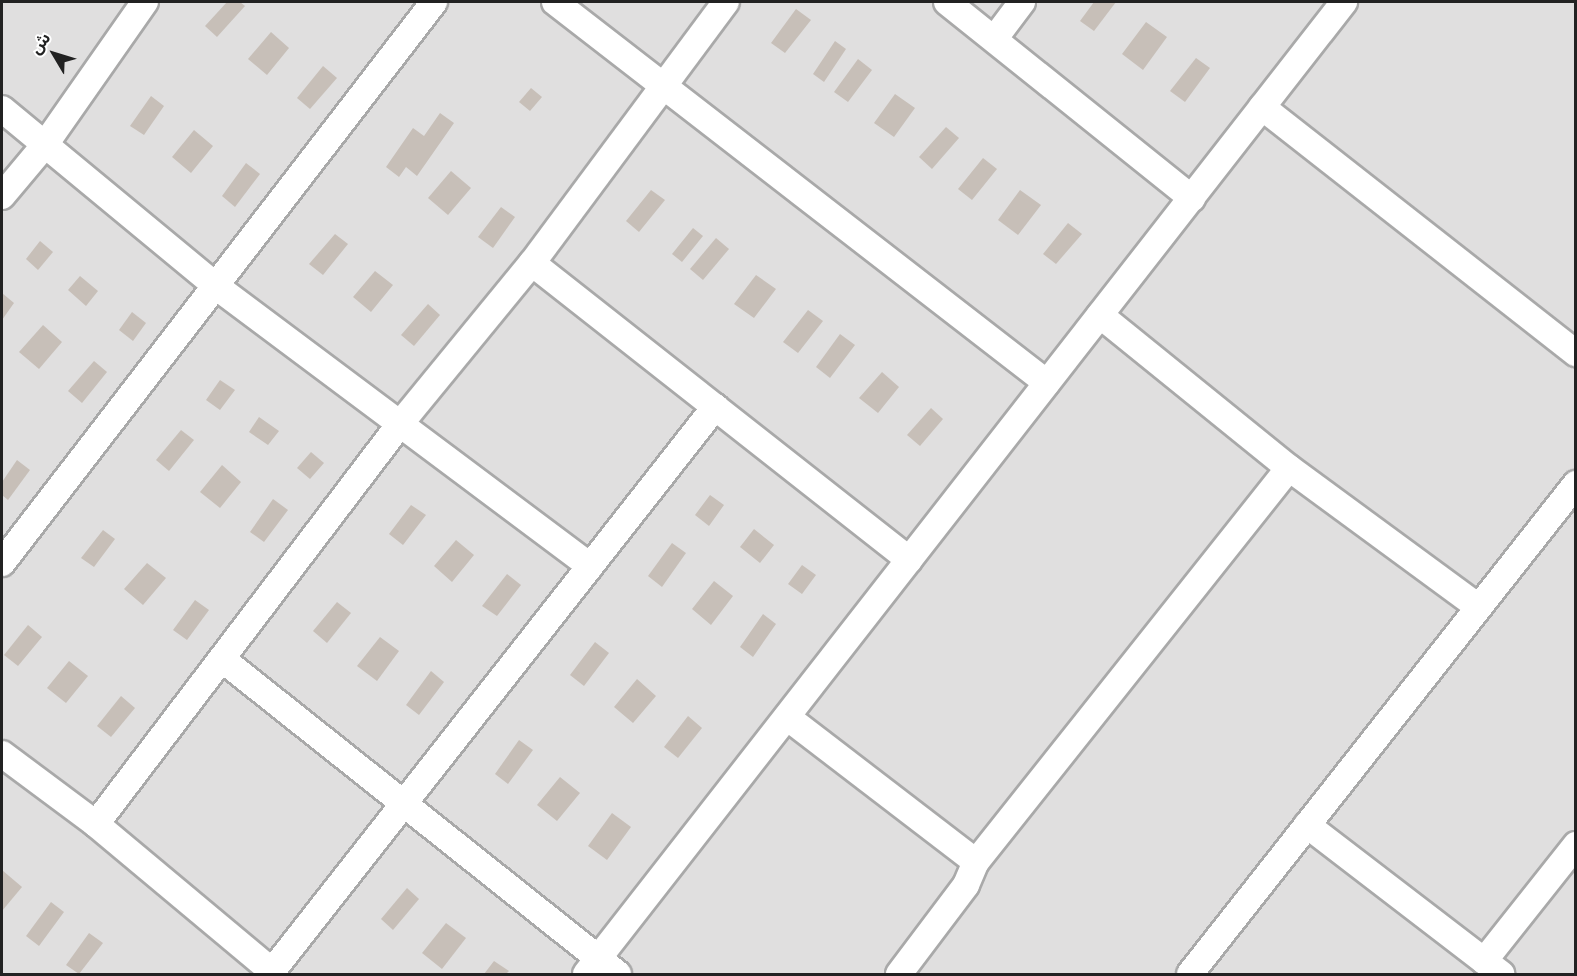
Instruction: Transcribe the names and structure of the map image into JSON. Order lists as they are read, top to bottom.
{
  "north": "top left"
}
